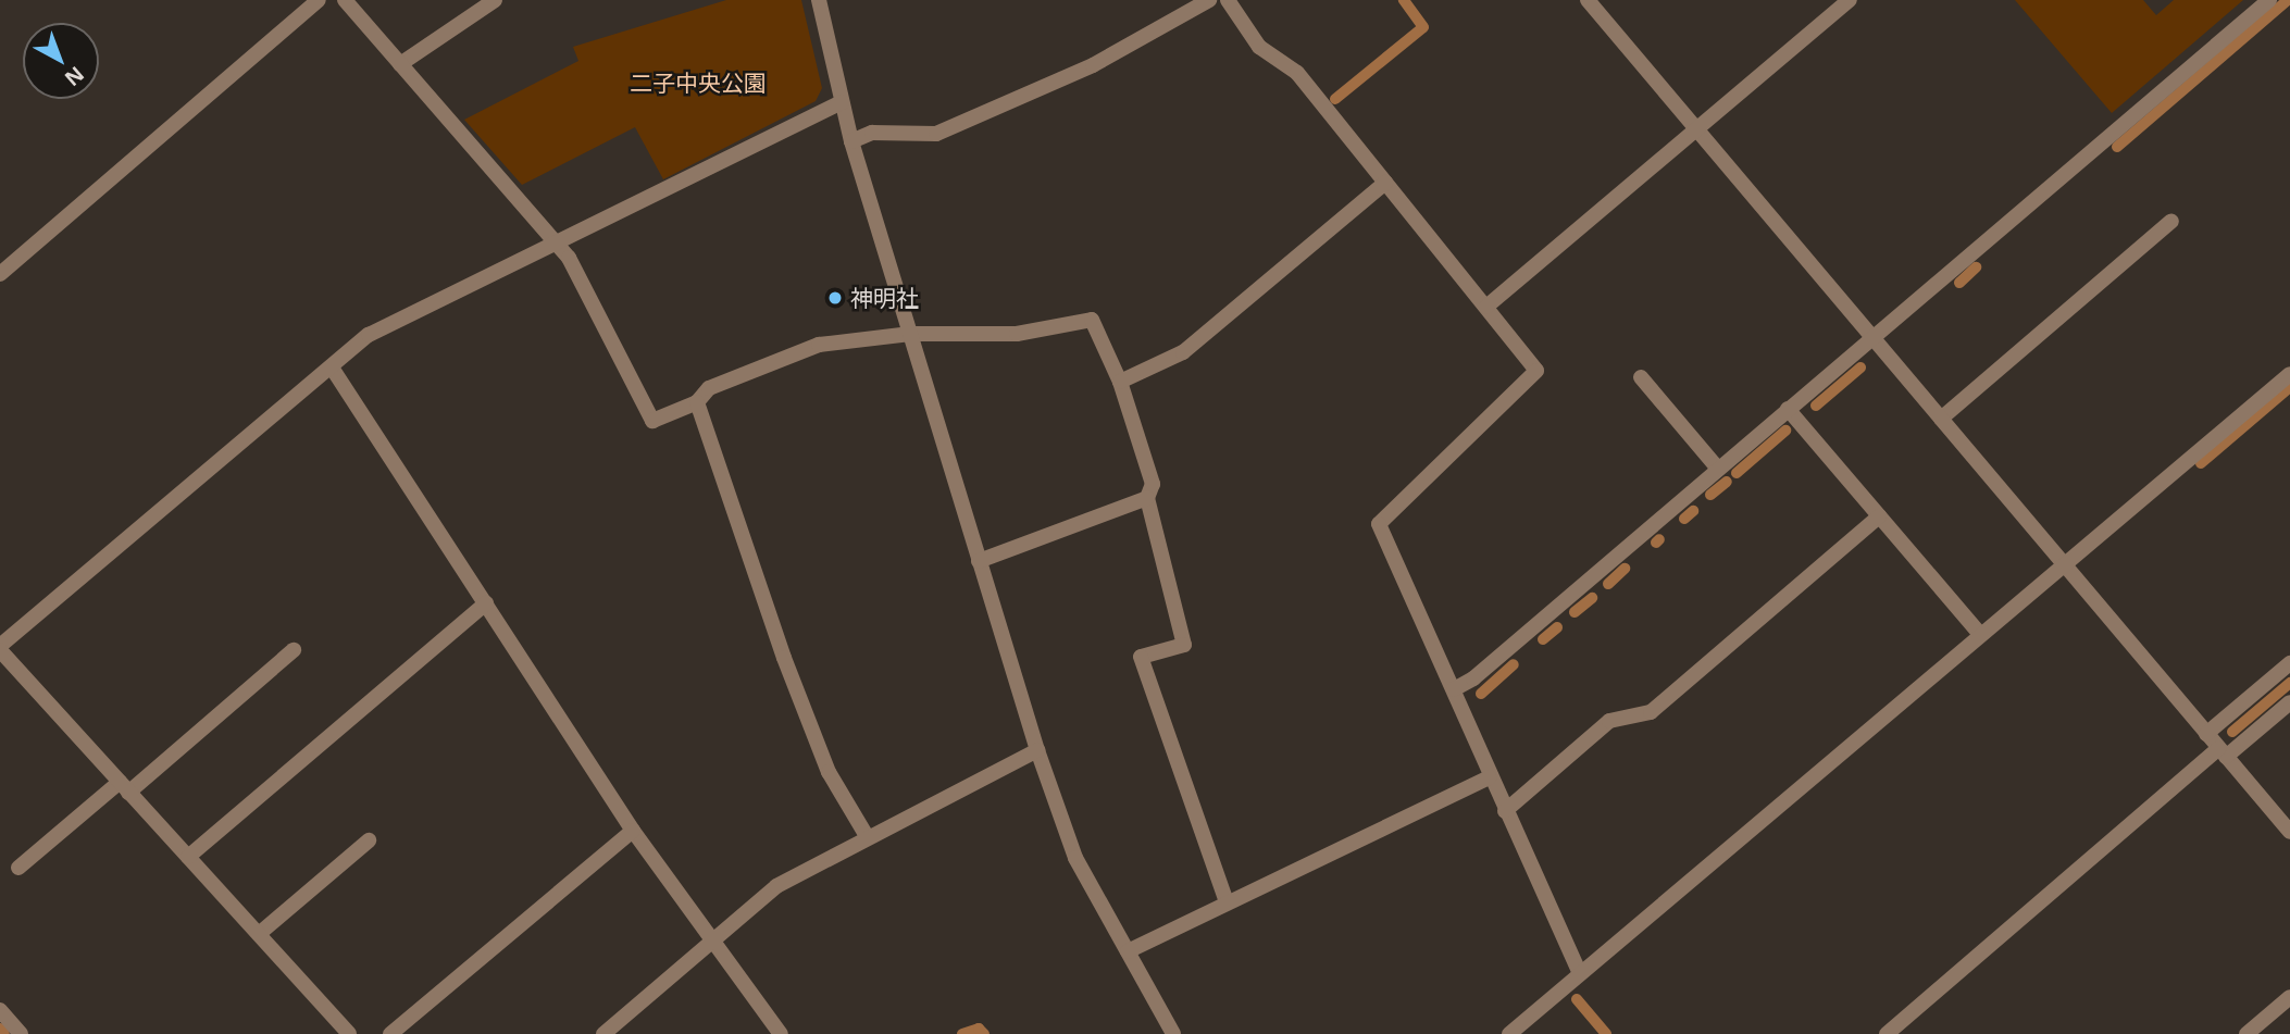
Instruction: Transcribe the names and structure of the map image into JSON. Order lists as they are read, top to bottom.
{
  "parks": ["二子中央公園"],
  "places": ["神明社"],
  "north": "bottom right"
}
